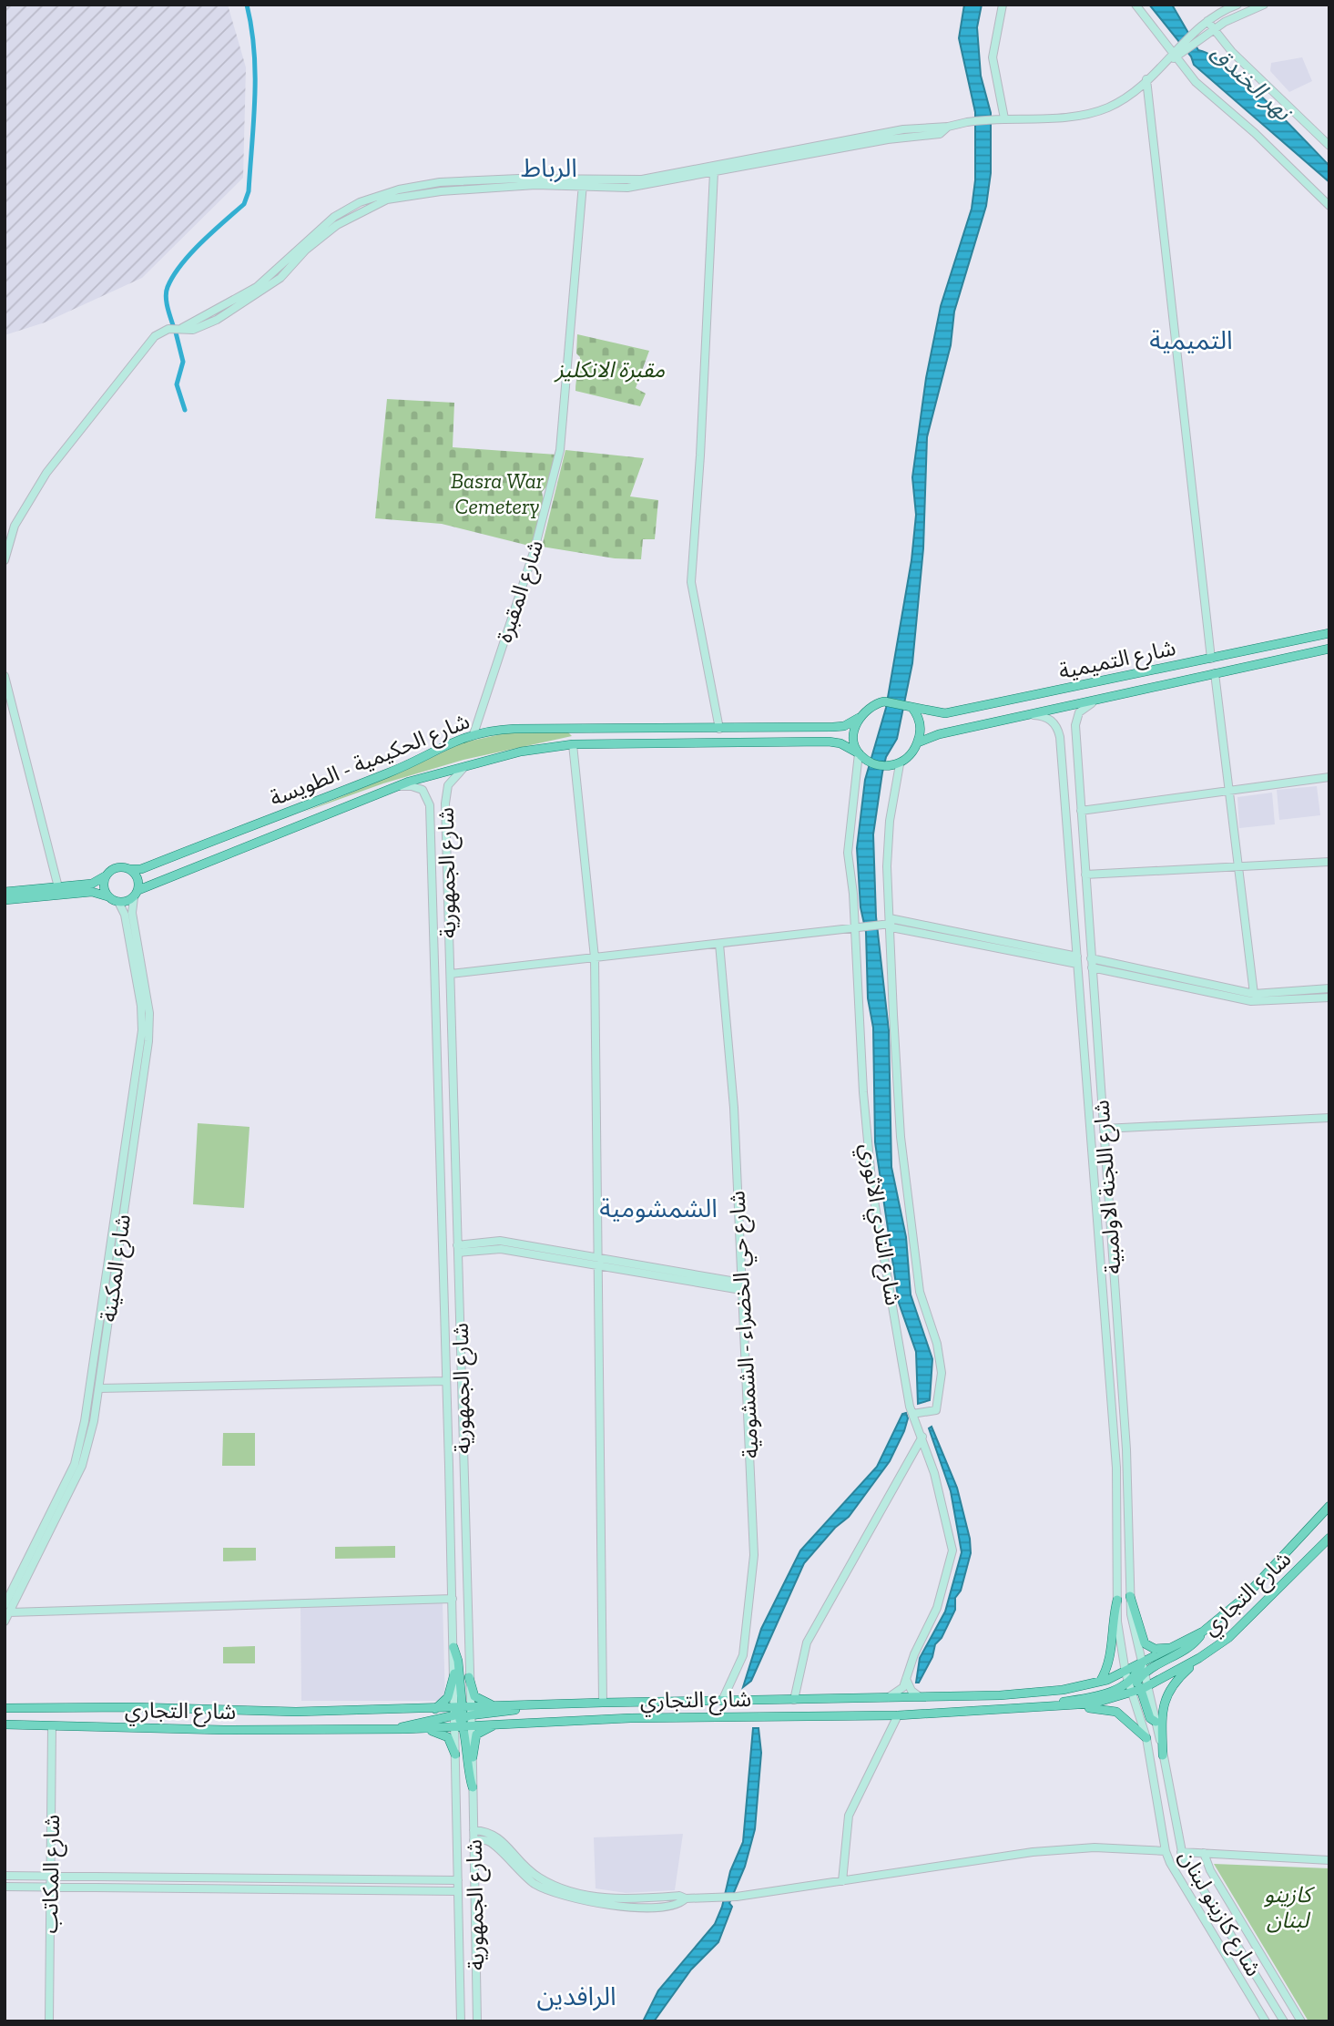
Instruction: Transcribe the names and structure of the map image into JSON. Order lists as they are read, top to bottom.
{
  "streets": {
    "main road": ["شارع التميمية", "شارع الحكيمية - الطويسة", "شارع التجاري"],
    "street": [
      "شارع المقبرة",
      "شارع الجمهورية",
      "شارع اللجنة الاولمبية",
      "شارع النادي الاثوري",
      "شارع المكينة",
      "شارع حي الخضراء - الشمشومية",
      "شارع المكاتب",
      "شارع كازينو لبنان"
    ]
  },
  "crossings": [
    ["شارع المقبرة", "شارع الحكيمية - الطويسة"],
    ["شارع التميمية", "شارع الحكيمية - الطويسة"],
    ["شارع التميمية", "شارع اللجنة الاولمبية"],
    ["شارع التميمية", "شارع النادي الاثوري"],
    ["شارع الحكيمية - الطويسة", "شارع الجمهورية"],
    ["شارع الحكيمية - الطويسة", "شارع النادي الاثوري"],
    ["شارع الحكيمية - الطويسة", "شارع المكينة"],
    ["شارع الجمهورية", "شارع التجاري"],
    ["شارع اللجنة الاولمبية", "شارع التجاري"],
    ["شارع حي الخضراء - الشمشومية", "شارع التجاري"],
    ["شارع التجاري", "شارع المكاتب"],
    ["شارع التجاري", "شارع كازينو لبنان"]
  ],
  "districts": [
    "الرباط",
    "التميمية",
    "الشمشومية",
    "الرافدين"
  ],
  "water": ["نهر الخندق"],
  "parks": ["مقبرة الانكليز", "Basra War Cemetery", "كازينو لبنان"]
}
